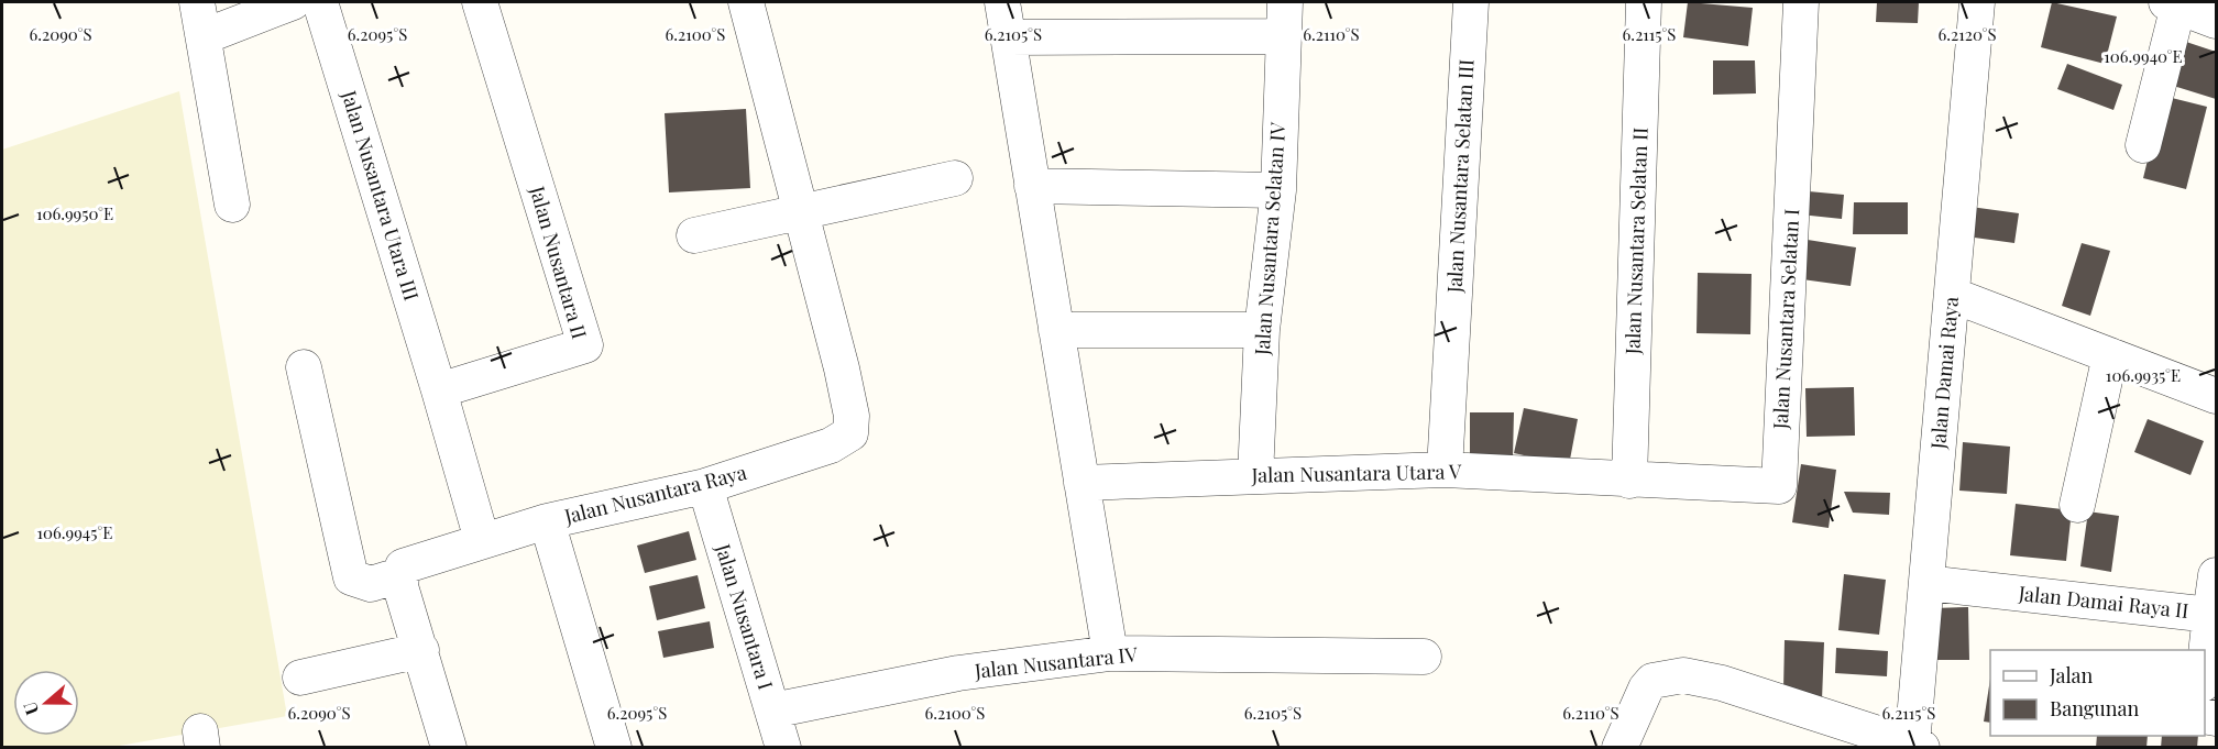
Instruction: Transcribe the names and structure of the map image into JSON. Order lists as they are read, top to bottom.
{
  "streets": {
    "street": [
      "Jalan Nusantara Selatan III",
      "Jalan Nusantara Utara III",
      "Jalan Nusantara Selatan IV",
      "Jalan Nusantara Selatan II",
      "Jalan Nusantara II",
      "Jalan Nusantara Selatan I",
      "Jalan Damai Raya",
      "Jalan Nusantara Utara V",
      "Jalan Nusantara Raya",
      "Jalan Damai Raya II",
      "Jalan Nusantara I",
      "Jalan Nusantara IV"
    ]
  },
  "crossings": [
    ["Jalan Nusantara Selatan III", "Jalan Nusantara Utara V"],
    ["Jalan Nusantara Utara III", "Jalan Nusantara II"],
    ["Jalan Nusantara Selatan IV", "Jalan Nusantara Utara V"],
    ["Jalan Nusantara Selatan II", "Jalan Nusantara Selatan I"],
    ["Jalan Nusantara Selatan II", "Jalan Nusantara Utara V"],
    ["Jalan Nusantara Selatan I", "Jalan Nusantara Utara V"],
    ["Jalan Damai Raya", "Jalan Damai Raya II"],
    ["Jalan Nusantara Raya", "Jalan Nusantara I"],
    ["Jalan Nusantara I", "Jalan Nusantara IV"]
  ],
  "legend": ["Jalan", "Bangunan"],
  "north": "left",
  "coordinates": [
    "6.2090°S",
    "6.2095°S",
    "6.2100°S",
    "6.2105°S",
    "6.2110°S",
    "6.2115°S",
    "6.2120°S",
    "106.9940°E",
    "106.9950°E",
    "106.9935°E",
    "106.9945°E"
  ]
}
